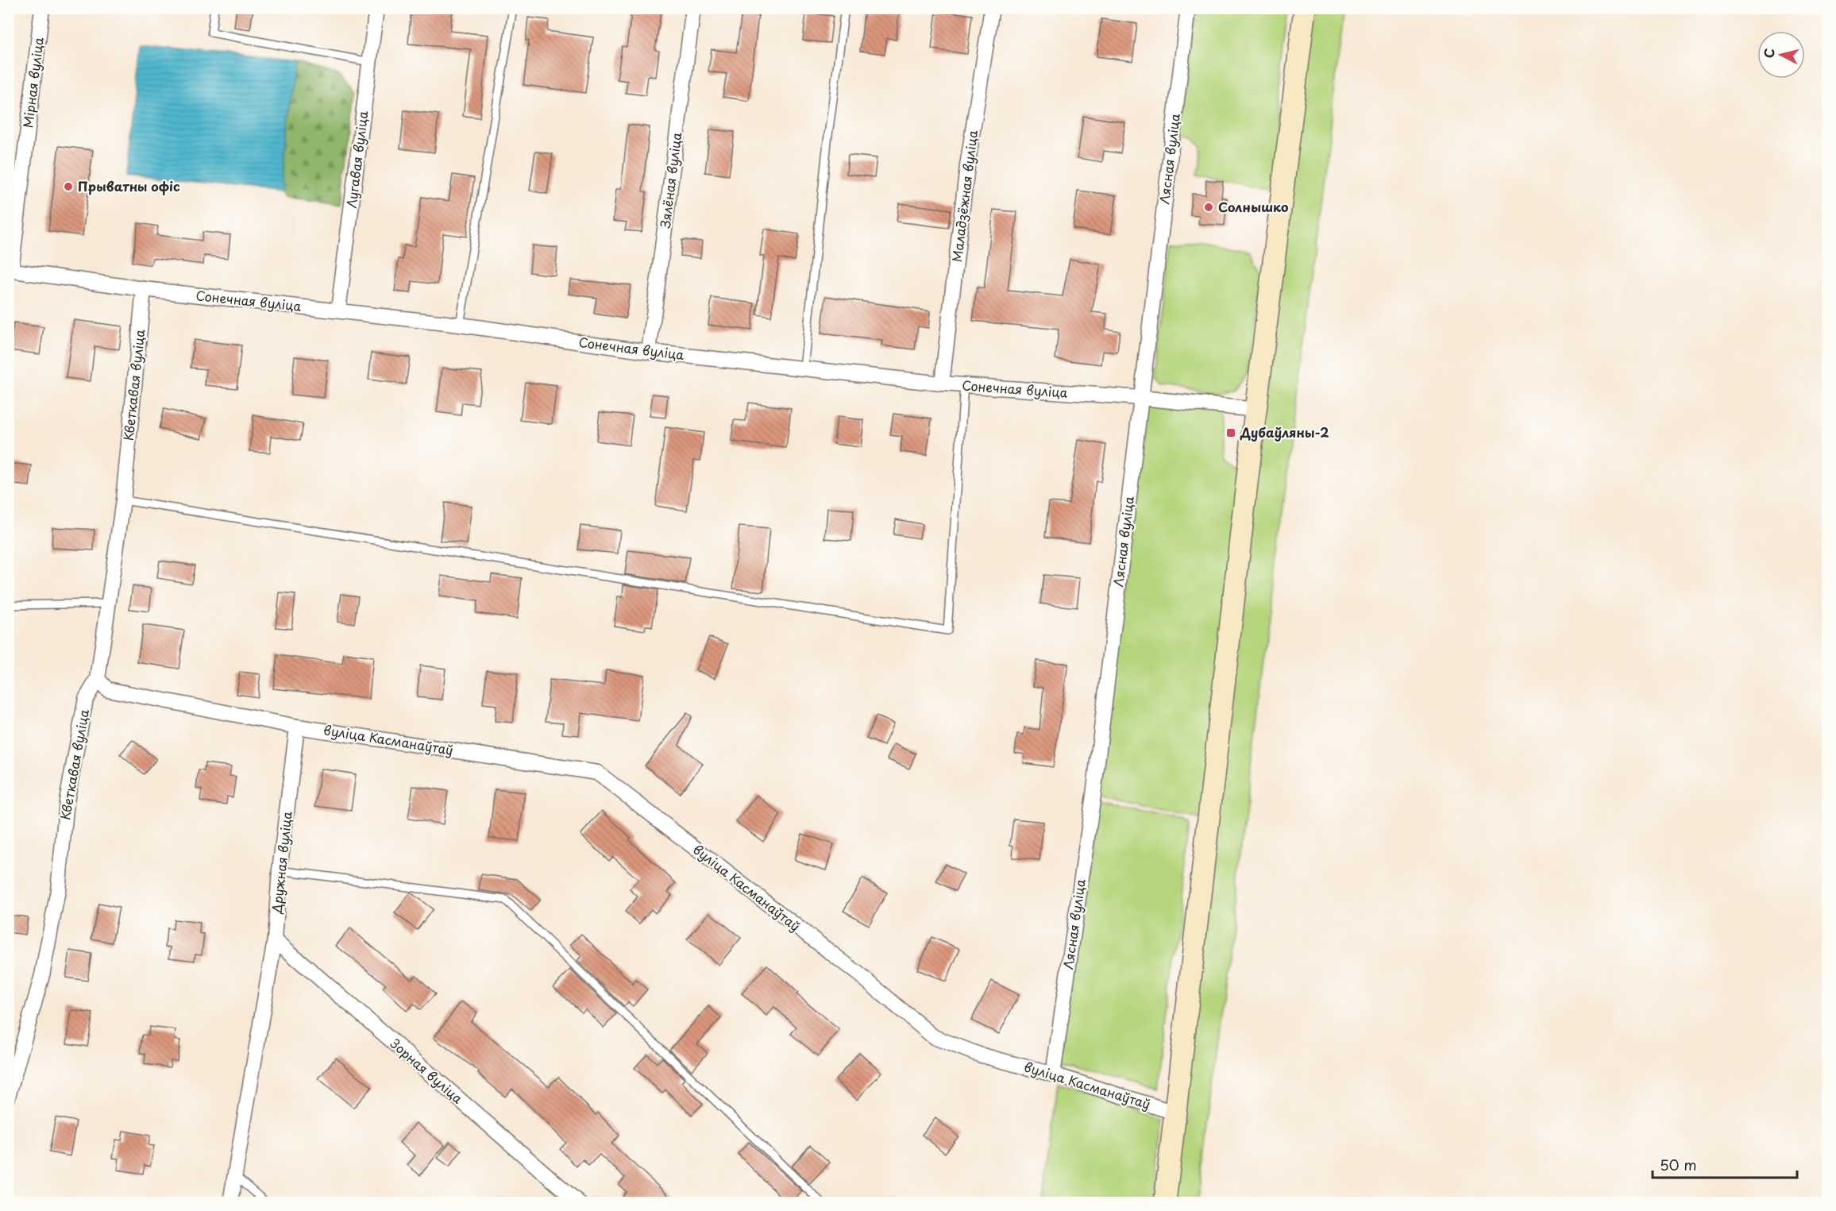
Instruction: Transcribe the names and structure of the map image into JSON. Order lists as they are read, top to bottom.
{
  "streets": {
    "street": [
      "Мірная вуліца",
      "Лясная вуліца",
      "Лугавая вуліца",
      "Зялёная вуліца",
      "Маладзёжная вуліца",
      "Сонечная вуліца",
      "Кветкавая вуліца",
      "вуліца Касманаўтаў",
      "Дружная вуліца",
      "Зорная вуліца"
    ]
  },
  "crossings": [
    ["Мірная вуліца", "Сонечная вуліца"],
    ["Лясная вуліца", "Сонечная вуліца"],
    ["Лясная вуліца", "вуліца Касманаўтаў"],
    ["Лугавая вуліца", "Сонечная вуліца"],
    ["Зялёная вуліца", "Сонечная вуліца"],
    ["Маладзёжная вуліца", "Сонечная вуліца"],
    ["Сонечная вуліца", "Кветкавая вуліца"],
    ["вуліца Касманаўтаў", "Дружная вуліца"],
    ["Дружная вуліца", "Зорная вуліца"]
  ],
  "places": {
    "other": ["Прыватны офіс", "Солнышко"],
    "transit": ["Дубаўляны-2"]
  },
  "scale_bar": "50 m",
  "north": "left"
}
